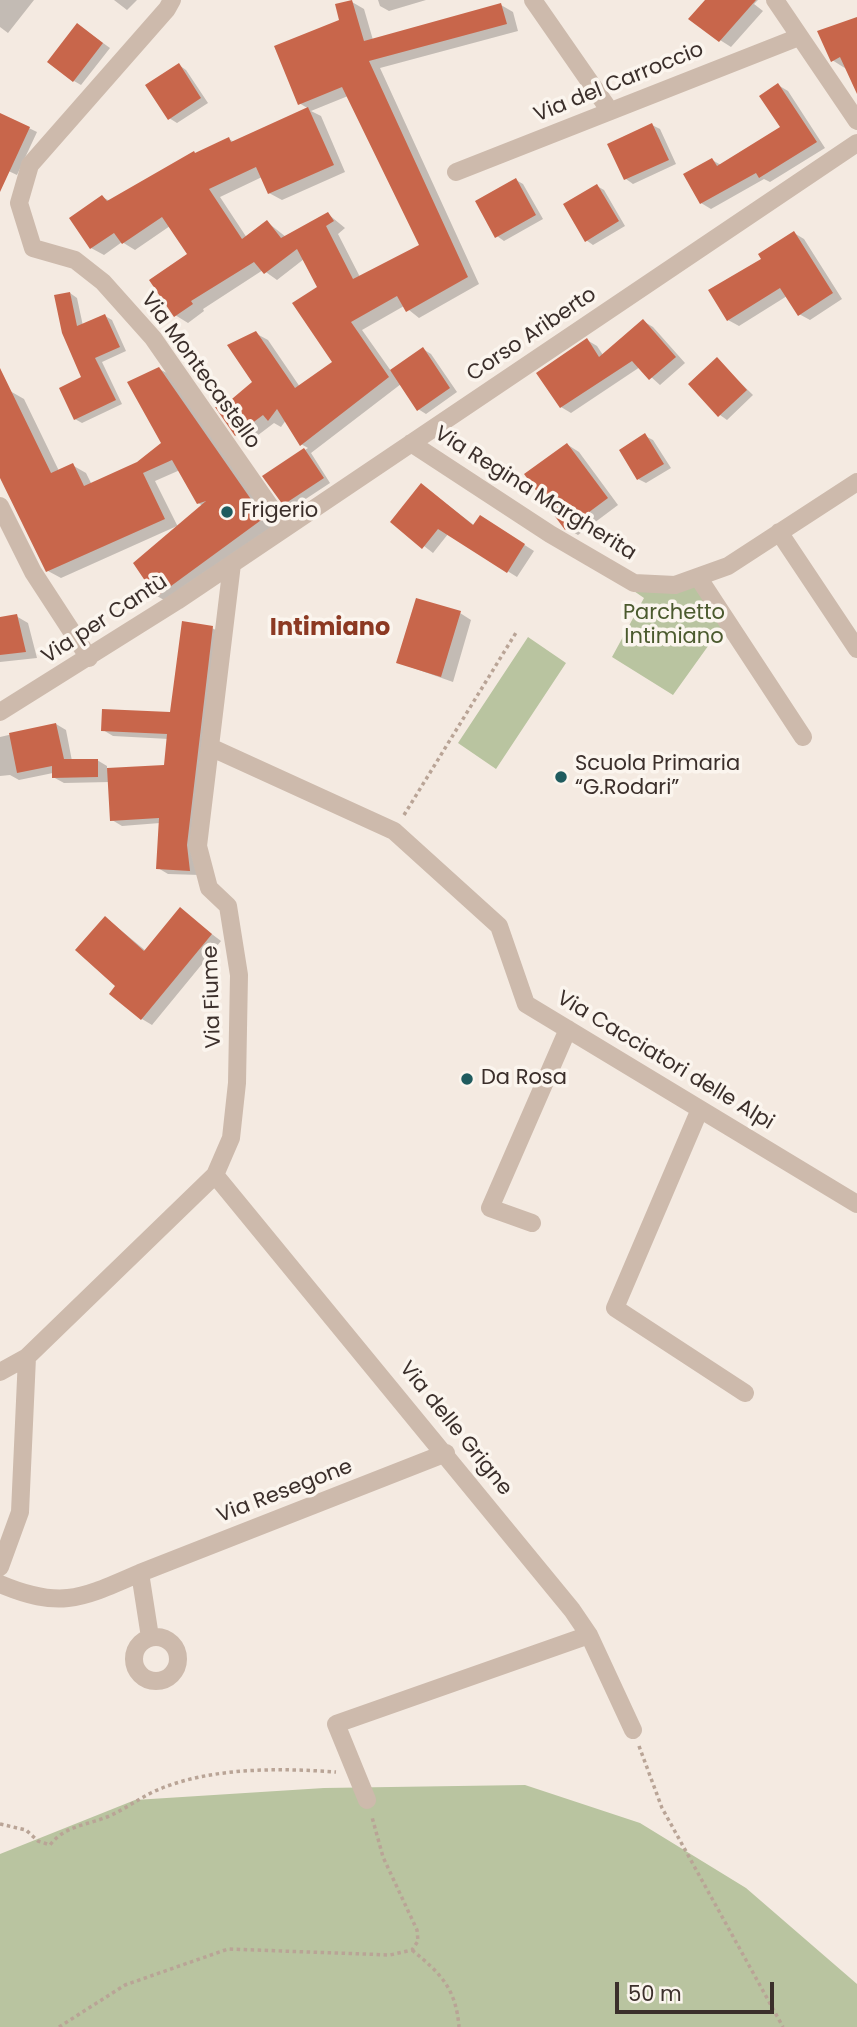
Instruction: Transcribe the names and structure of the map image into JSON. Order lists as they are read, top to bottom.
{
  "streets": {
    "street": [
      "Via del Carroccio",
      "Corso Ariberto",
      "Via Montecastello",
      "Via Regina Margherita",
      "Via per Cantù",
      "Via Fiume",
      "Via Cacciatori delle Alpi",
      "Via delle Grigne",
      "Via Resegone"
    ]
  },
  "crossings": [
    ["Corso Ariberto", "Via Montecastello"],
    ["Corso Ariberto", "Via Regina Margherita"],
    ["Corso Ariberto", "Via per Cantù"],
    ["Corso Ariberto", "Via Fiume"],
    ["Via per Cantù", "Via Fiume"],
    ["Via Fiume", "Via Cacciatori delle Alpi"],
    ["Via Fiume", "Via delle Grigne"],
    ["Via delle Grigne", "Via Resegone"]
  ],
  "districts": ["Intimiano"],
  "parks": ["Parchetto Intimiano"],
  "places": ["Frigerio", "Scuola Primaria “G.Rodari”", "Da Rosa"],
  "scale_bar": "50 m"
}
